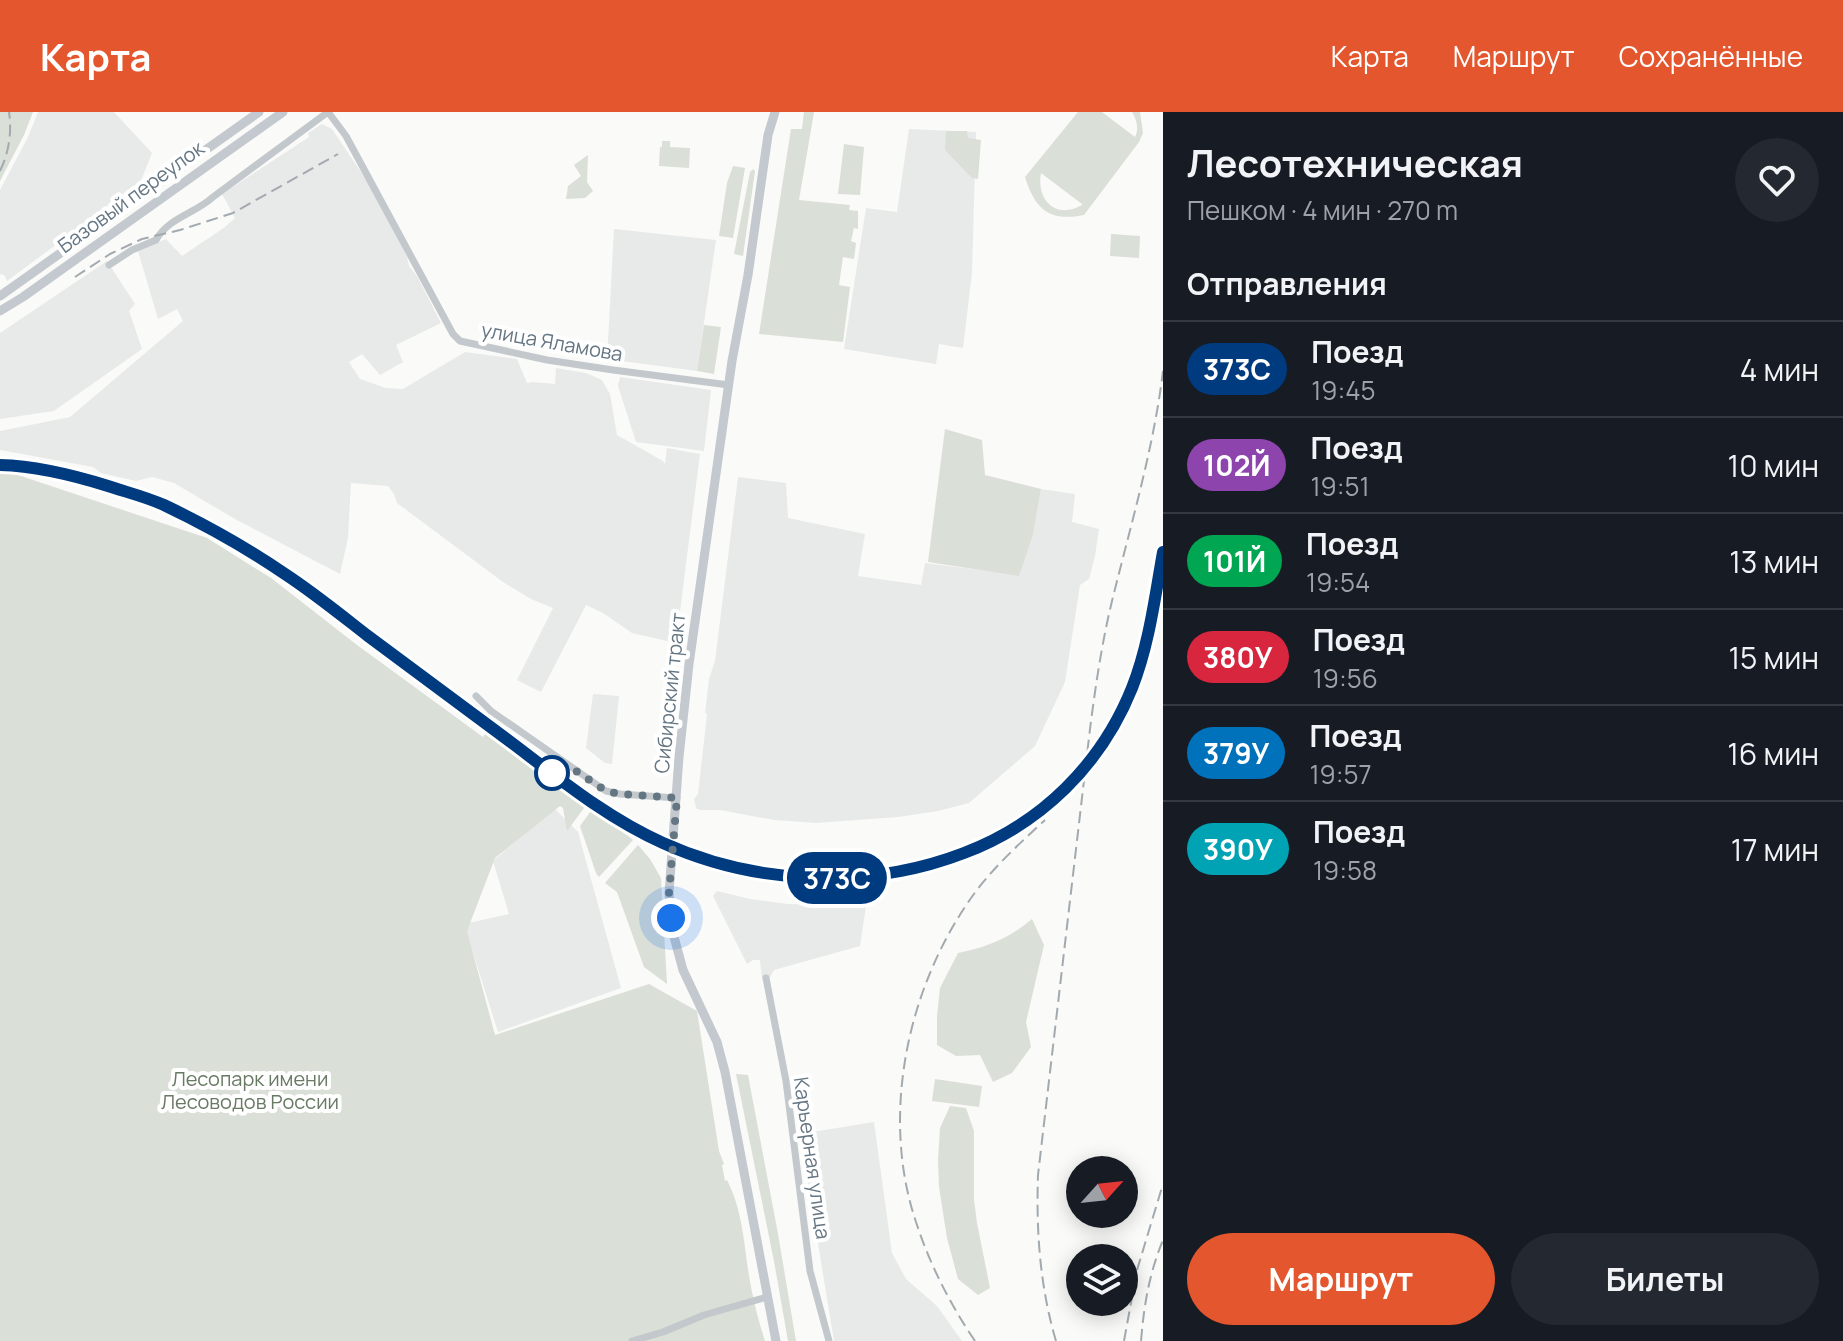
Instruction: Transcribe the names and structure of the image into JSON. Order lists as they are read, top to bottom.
{
  "streets": {
    "main road": ["Базовый переулок", "Сибирский тракт"],
    "street": ["улица Яламова", "Карьерная улица"]
  },
  "crossings": [
    ["улица Яламова", "Сибирский тракт"]
  ],
  "parks": ["Лесопарк имени Лесоводов России"],
  "north": "top right",
  "page": {
    "header": "Карта",
    "nav": ["Карта", "Маршрут", "Сохранённые"],
    "on_map": "373C",
    "heading": [
      ["Лесотехническая", "Пешком · 4 мин · 270 m"],
      "Отправления"
    ],
    "list": [
      {
        "mark": "373C",
        "name": "Поезд",
        "note": "19:45",
        "value": "4 мин"
      },
      {
        "mark": "102Й",
        "name": "Поезд",
        "note": "19:51",
        "value": "10 мин"
      },
      {
        "mark": "101Й",
        "name": "Поезд",
        "note": "19:54",
        "value": "13 мин"
      },
      {
        "mark": "380У",
        "name": "Поезд",
        "note": "19:56",
        "value": "15 мин"
      },
      {
        "mark": "379У",
        "name": "Поезд",
        "note": "19:57",
        "value": "16 мин"
      },
      {
        "mark": "390У",
        "name": "Поезд",
        "note": "19:58",
        "value": "17 мин"
      }
    ],
    "buttons": ["Маршрут", "Билеты"]
  }
}
